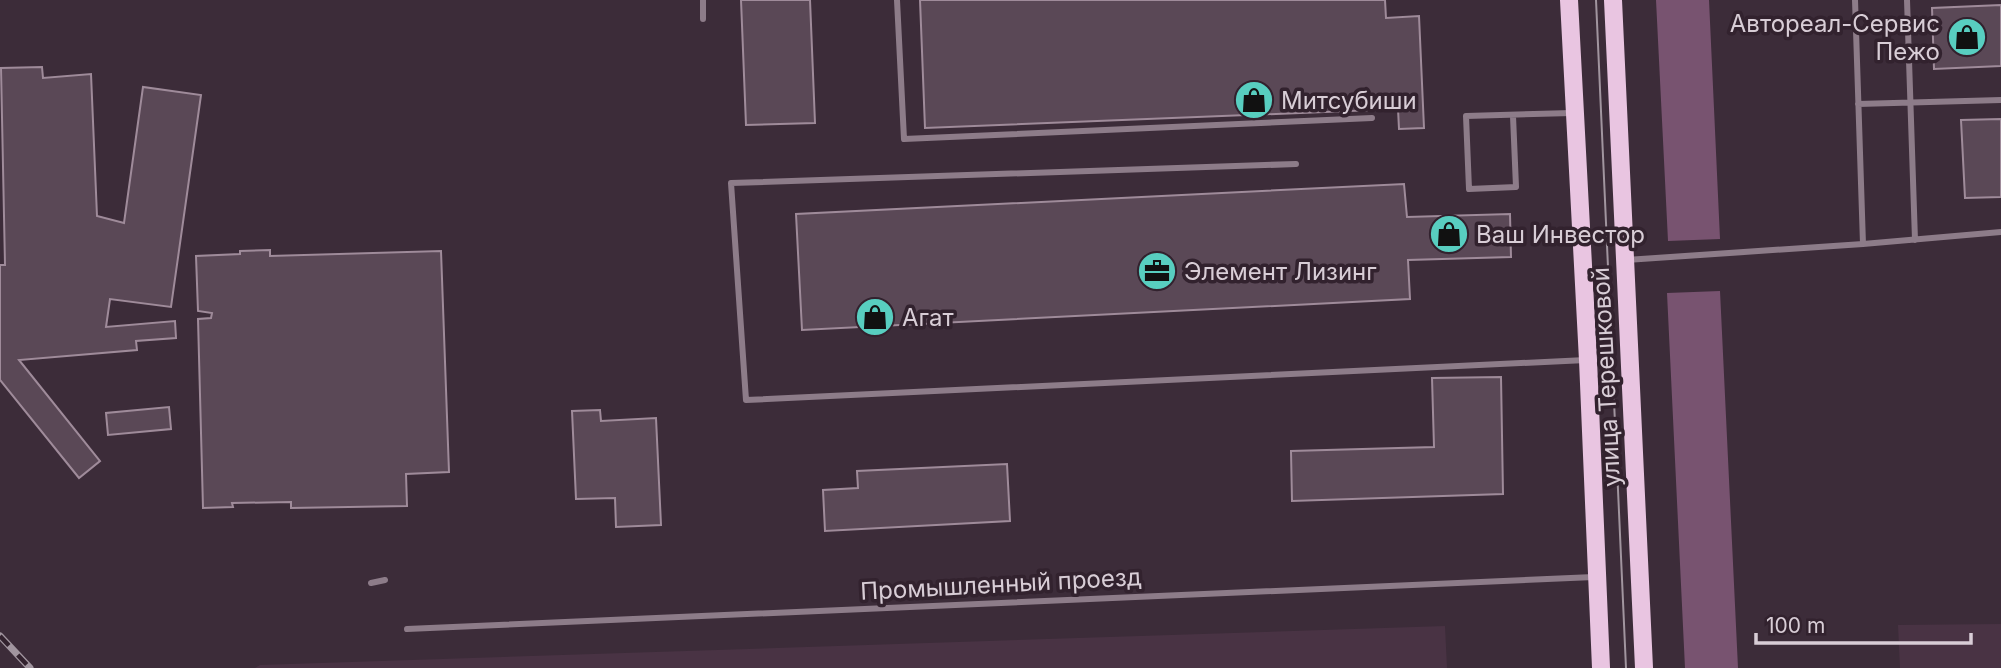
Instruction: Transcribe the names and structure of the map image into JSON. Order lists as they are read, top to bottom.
{
  "streets": {
    "main road": ["улица Терешковой"],
    "lane": ["Промышленный проезд"]
  },
  "crossings": [
    ["улица Терешковой", "Промышленный проезд"]
  ],
  "places": {
    "shop": [
      "Автореал-Сервис Пежо",
      "Митсубиши",
      "Ваш Инвестор",
      "Агат"
    ],
    "office": ["Элемент Лизинг"]
  },
  "scale_bar": "100 m"
}
